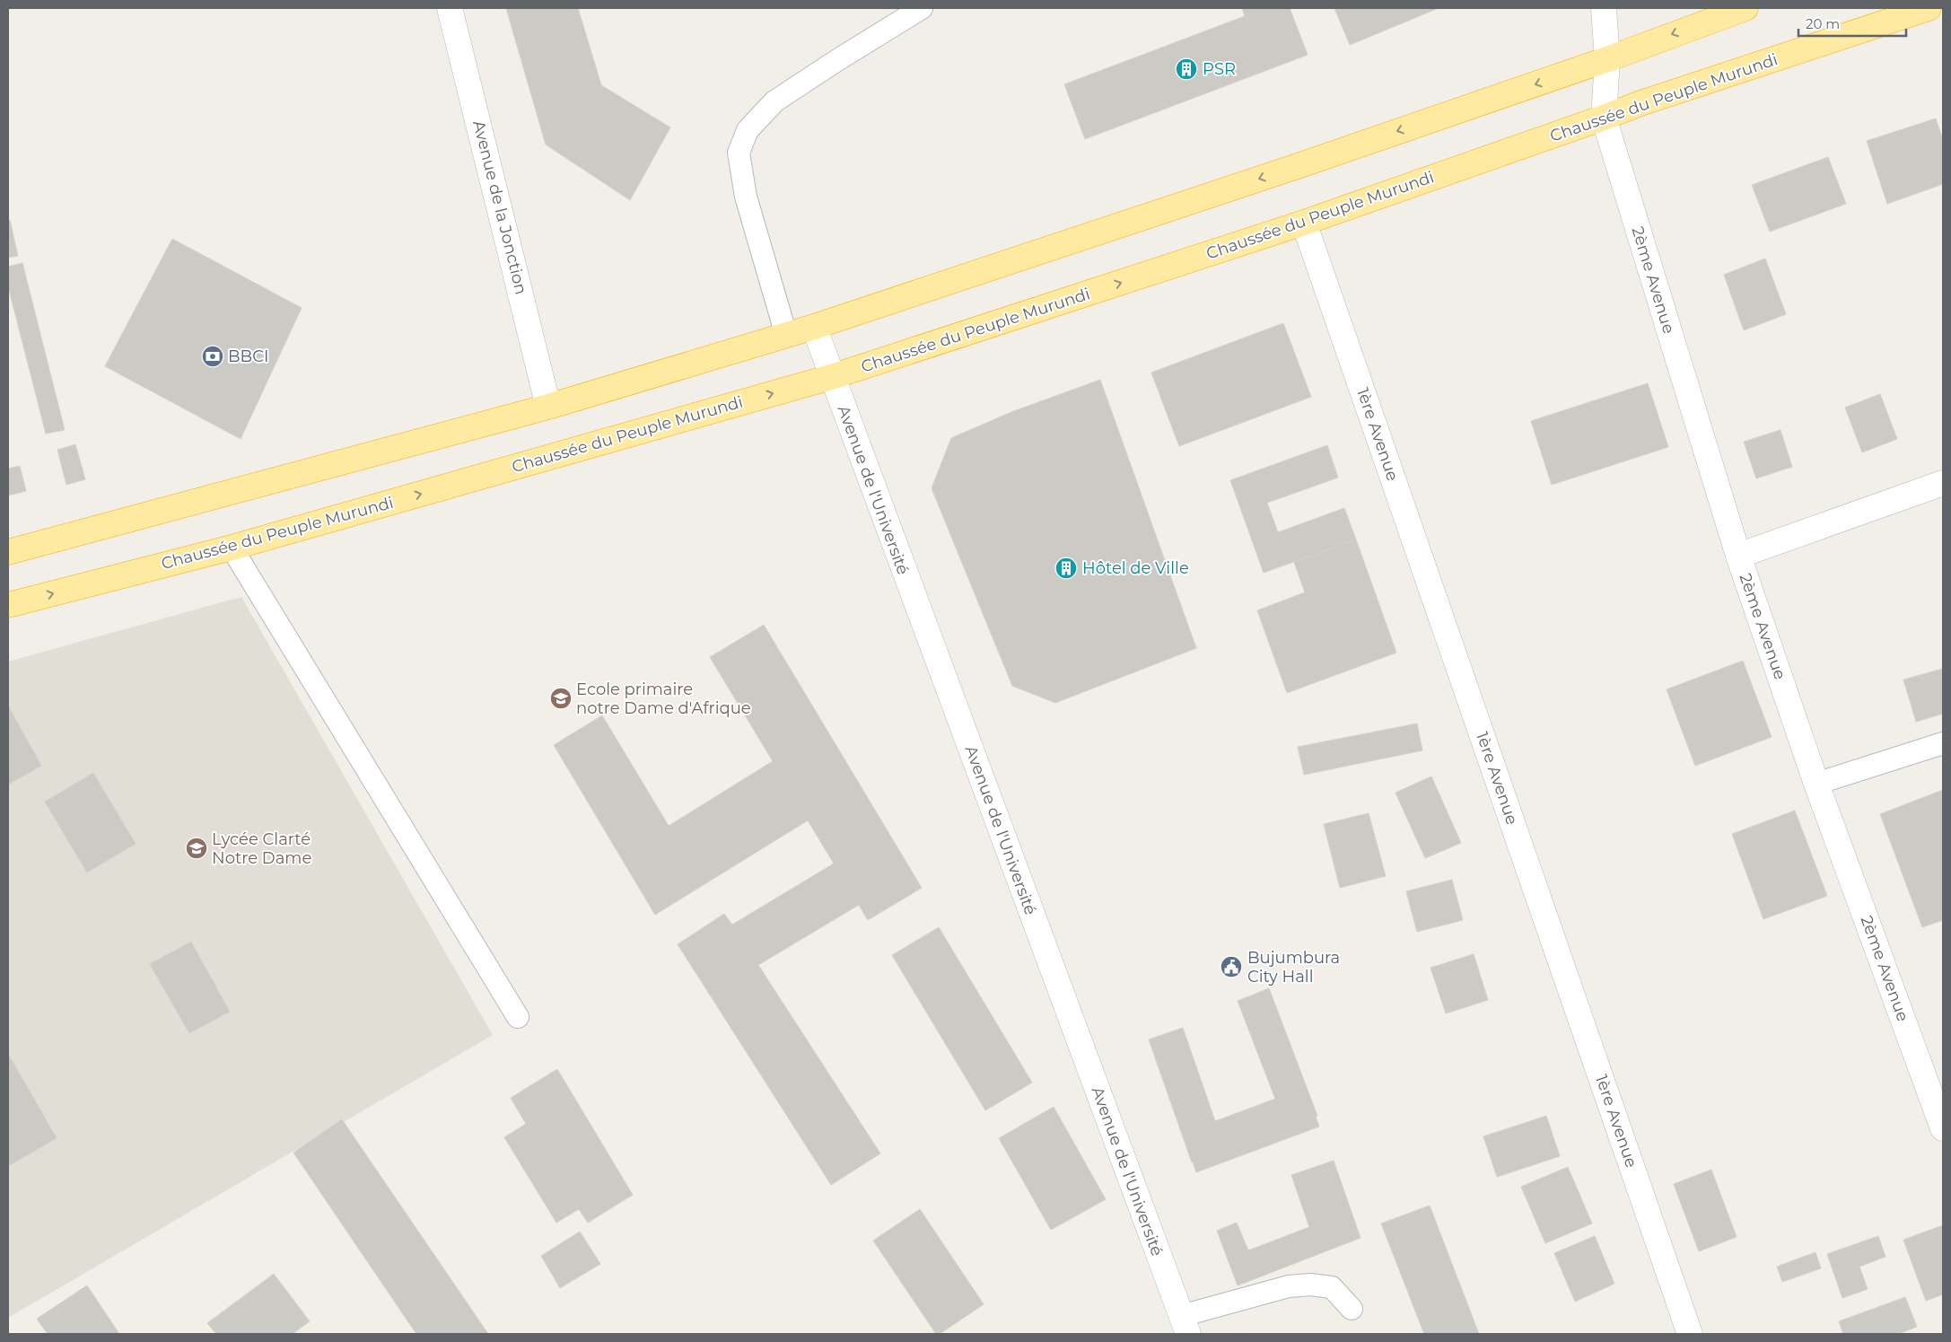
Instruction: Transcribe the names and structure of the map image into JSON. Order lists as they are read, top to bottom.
{
  "streets": {
    "highway": ["Chaussée du Peuple Murundi"],
    "street": [
      "Avenue de la Jonction",
      "2ème Avenue",
      "1ère Avenue",
      "Avenue de l'Université"
    ]
  },
  "crossings": [
    ["Chaussée du Peuple Murundi", "2ème Avenue"],
    ["Chaussée du Peuple Murundi", "1ère Avenue"],
    ["Chaussée du Peuple Murundi", "Avenue de l'Université"]
  ],
  "places": {
    "building": ["PSR", "Hôtel de Ville"],
    "bank": ["BBCI"],
    "school or university": ["Ecole primaire notre Dame d'Afrique", "Lycée Clarté Notre Dame"],
    "public building": ["Bujumbura City Hall"]
  },
  "scale_bar": "20 m"
}
